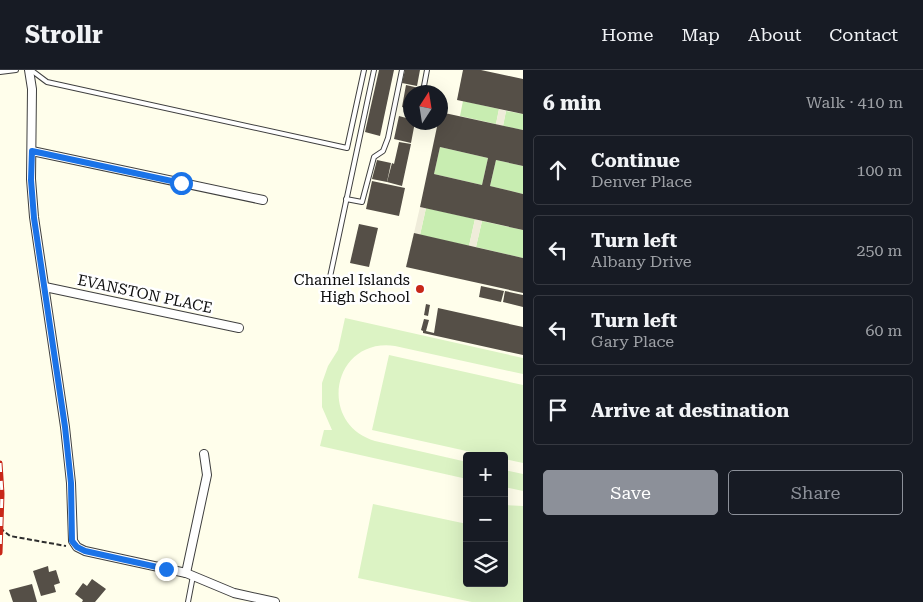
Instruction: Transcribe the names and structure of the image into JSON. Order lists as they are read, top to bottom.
{
  "streets": {
    "street": ["EVANSTON PLACE"]
  },
  "places": ["Channel Islands High School"],
  "north": "top",
  "page": {
    "header": "Strollr",
    "nav": [
      "Home",
      "Map",
      "About",
      "Contact"
    ],
    "heading": ["6 min", "Walk · 410 m"],
    "list": [
      ["Continue", "Denver Place", "100 m"],
      ["Turn left", "Albany Drive", "250 m"],
      ["Turn left", "Gary Place", "60 m"],
      "Arrive at destination"
    ],
    "map_buttons": ["+", "−"],
    "buttons": ["Save", "Share"]
  }
}
